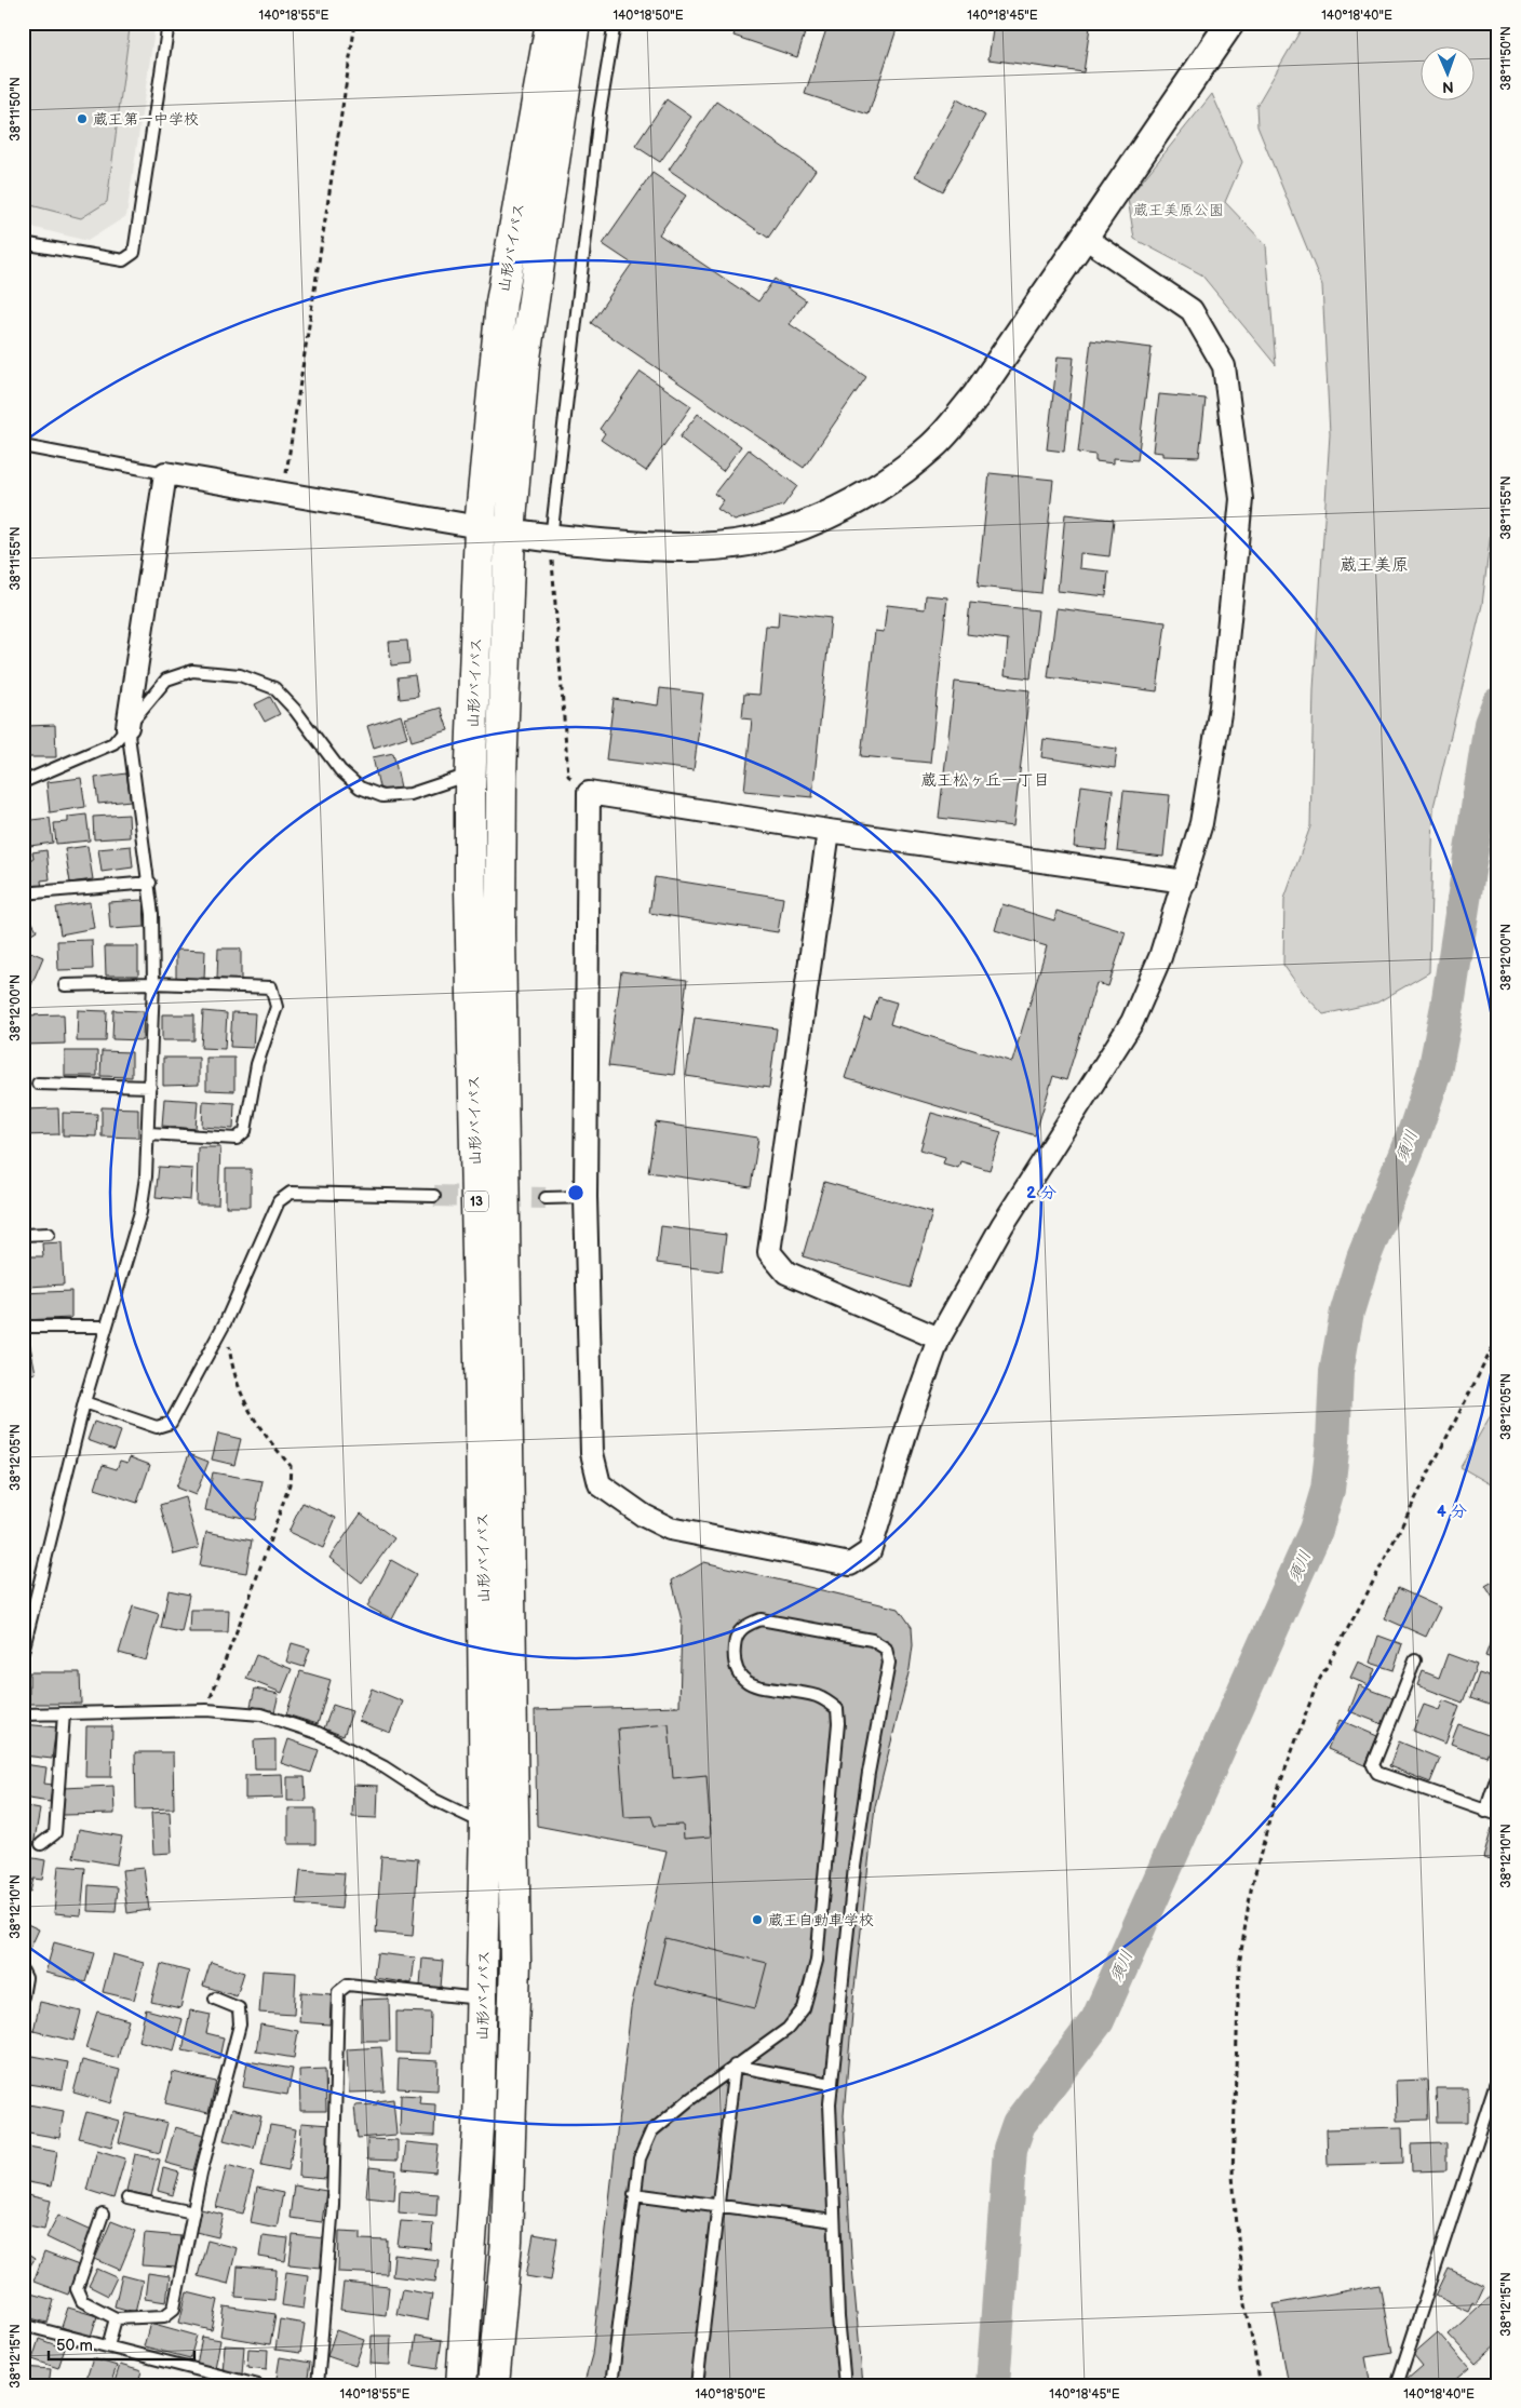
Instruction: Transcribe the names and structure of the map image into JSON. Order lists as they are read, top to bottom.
{
  "streets": {
    "highway": ["山形バイパス", "13"]
  },
  "districts": ["蔵王美原", "蔵王松ヶ丘一丁目"],
  "water": ["須川"],
  "parks": ["蔵王美原公園"],
  "places": ["蔵王第一中学校", "蔵王自動車学校"],
  "scale_bar": "50 m",
  "north": "bottom",
  "coordinates": [
    "140°18'55\"E",
    "140°18'50\"E",
    "140°18'45\"E",
    "140°18'40\"E",
    "38°11'50\"N",
    "38°11'55\"N",
    "38°12'00\"N",
    "38°12'05\"N",
    "38°12'10\"N",
    "38°12'15\"N"
  ],
  "rings": ["2 分", "4 分"]
}
